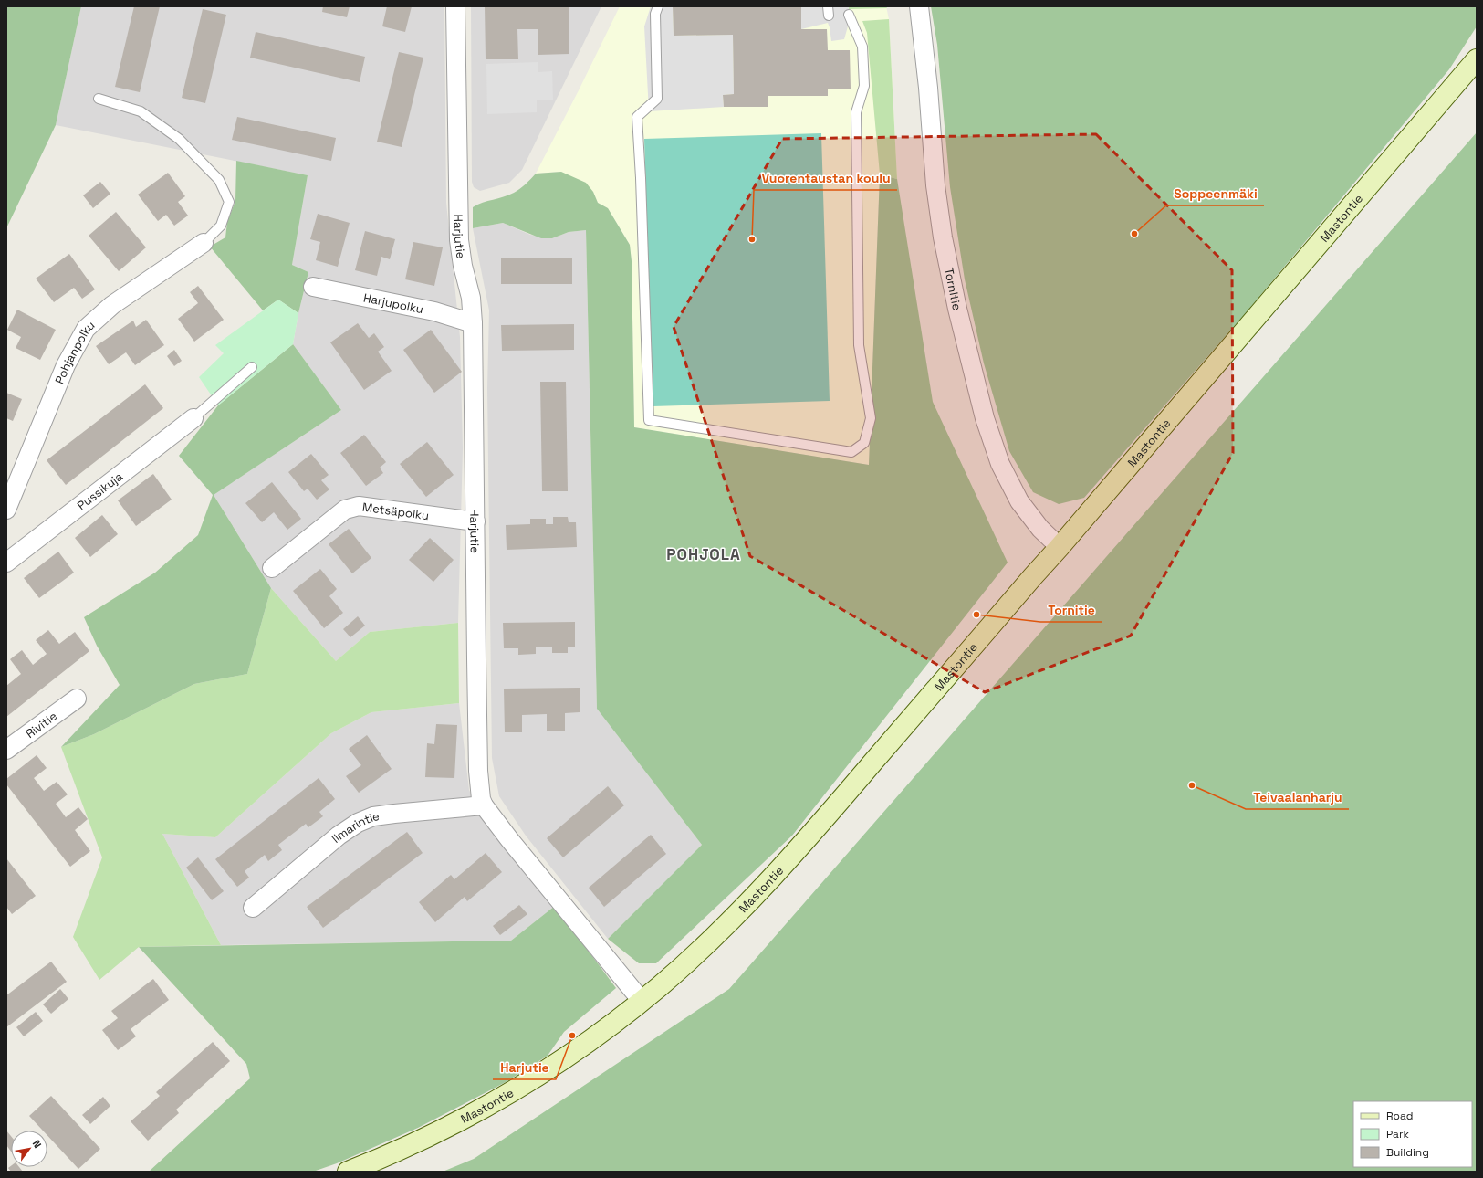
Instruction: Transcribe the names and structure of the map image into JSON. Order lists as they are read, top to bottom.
{
  "streets": {
    "main road": ["Mastontie"],
    "street": [
      "Harjutie",
      "Tornitie",
      "Harjupolku",
      "Pohjanpolku",
      "Pussikuja",
      "Metsäpolku",
      "Rivitie",
      "Ilmarintie"
    ]
  },
  "crossings": [
    ["Mastontie", "Harjutie"],
    ["Mastontie", "Tornitie"],
    ["Harjutie", "Harjupolku"],
    ["Harjutie", "Metsäpolku"],
    ["Harjutie", "Ilmarintie"]
  ],
  "districts": ["POHJOLA"],
  "places": [
    "Soppeenmäki",
    "Vuorentaustan koulu",
    "Tornitie",
    "Teivaalanharju",
    "Harjutie"
  ],
  "legend": ["Road", "Park", "Building"],
  "north": "top right"
}
